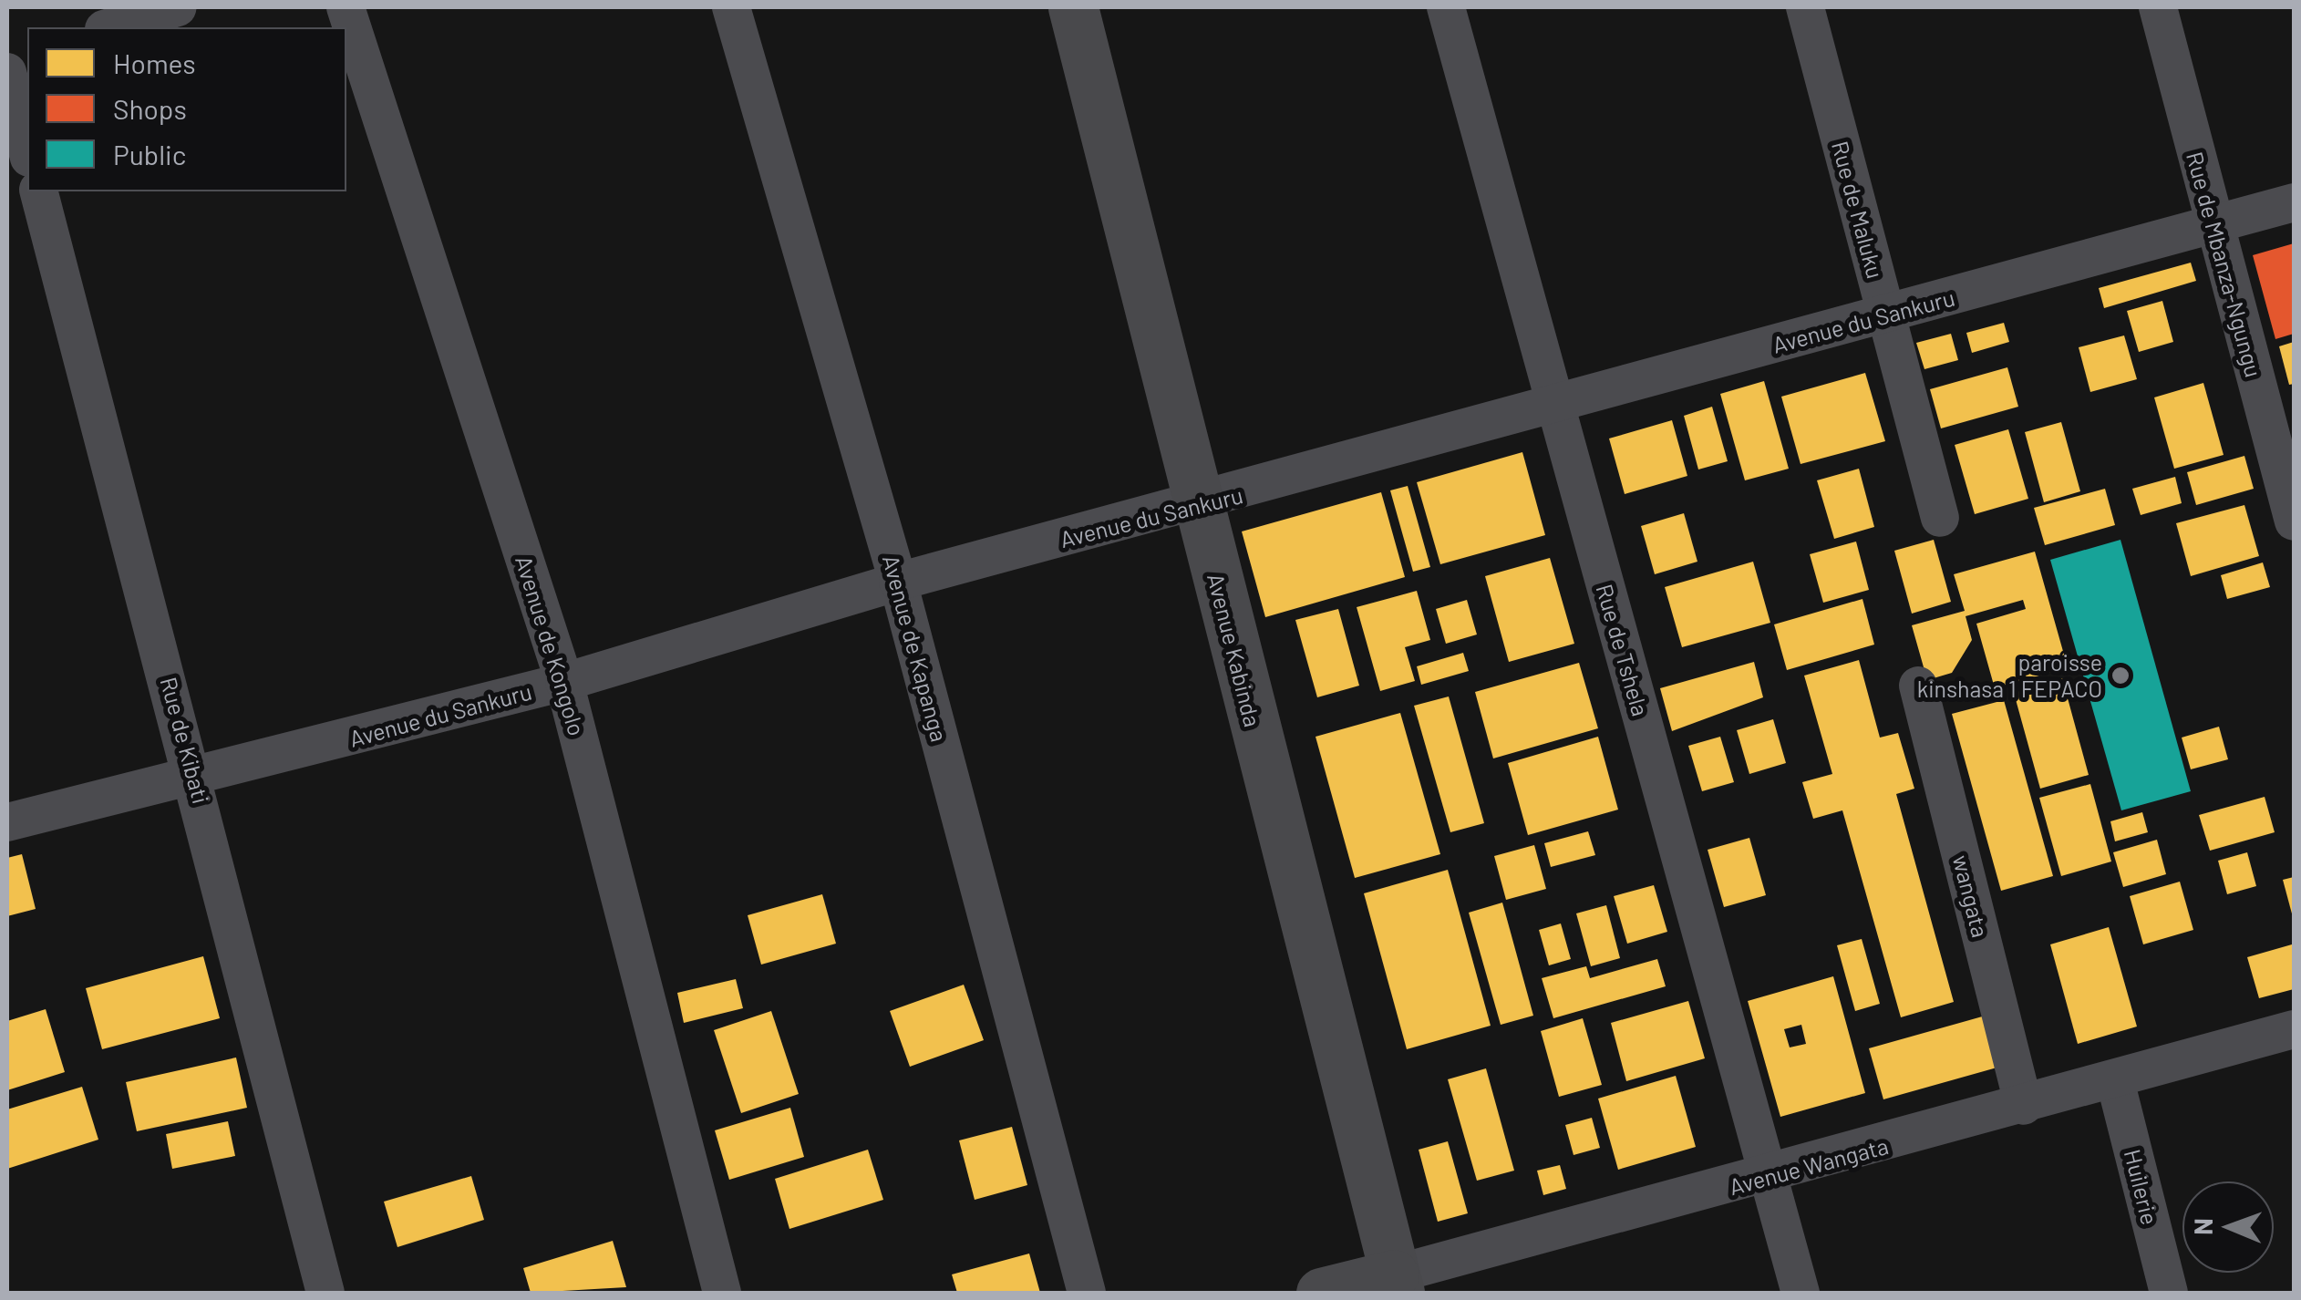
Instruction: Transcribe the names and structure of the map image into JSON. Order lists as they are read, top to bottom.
{
  "streets": {
    "street": [
      "Rue de Maluku",
      "Rue de Mbanza-Ngungu",
      "Avenue du Sankuru",
      "Avenue de Kongolo",
      "Avenue de Kapanga",
      "Avenue Kabinda",
      "Rue de Tshela",
      "Rue de Kibati",
      "wangata",
      "Avenue Wangata",
      "Huilerie"
    ]
  },
  "crossings": [
    ["Rue de Maluku", "Avenue du Sankuru"],
    ["Rue de Mbanza-Ngungu", "Avenue du Sankuru"],
    ["Avenue du Sankuru", "Avenue de Kongolo"],
    ["Avenue du Sankuru", "Avenue de Kapanga"],
    ["Avenue du Sankuru", "Avenue Kabinda"],
    ["Avenue du Sankuru", "Rue de Tshela"],
    ["Avenue du Sankuru", "Rue de Kibati"],
    ["Avenue Kabinda", "Avenue Wangata"],
    ["Rue de Tshela", "Avenue Wangata"],
    ["wangata", "Avenue Wangata"],
    ["Avenue Wangata", "Huilerie"]
  ],
  "places": ["paroisse kinshasa 1 FEPACO"],
  "legend": ["Homes", "Shops", "Public"],
  "north": "left"
}
